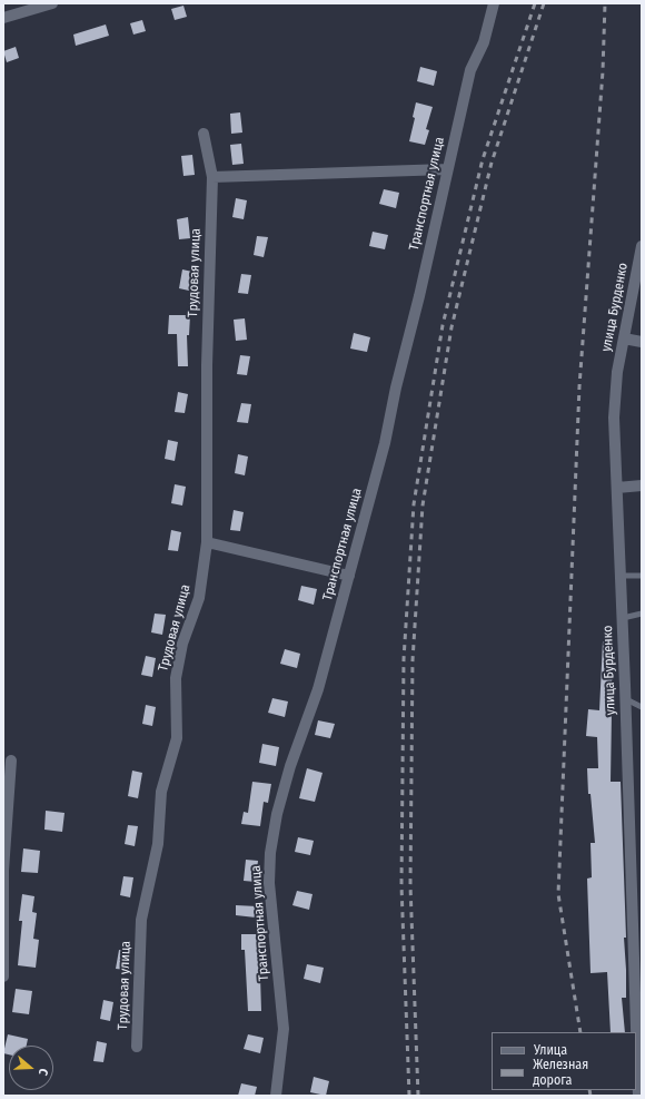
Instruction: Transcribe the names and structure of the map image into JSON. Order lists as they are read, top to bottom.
{
  "streets": {
    "street": ["Транспортная улица", "Трудовая улица", "улица Бурденко"]
  },
  "legend": ["Улица", "Железная дорога"],
  "north": "right"
}
